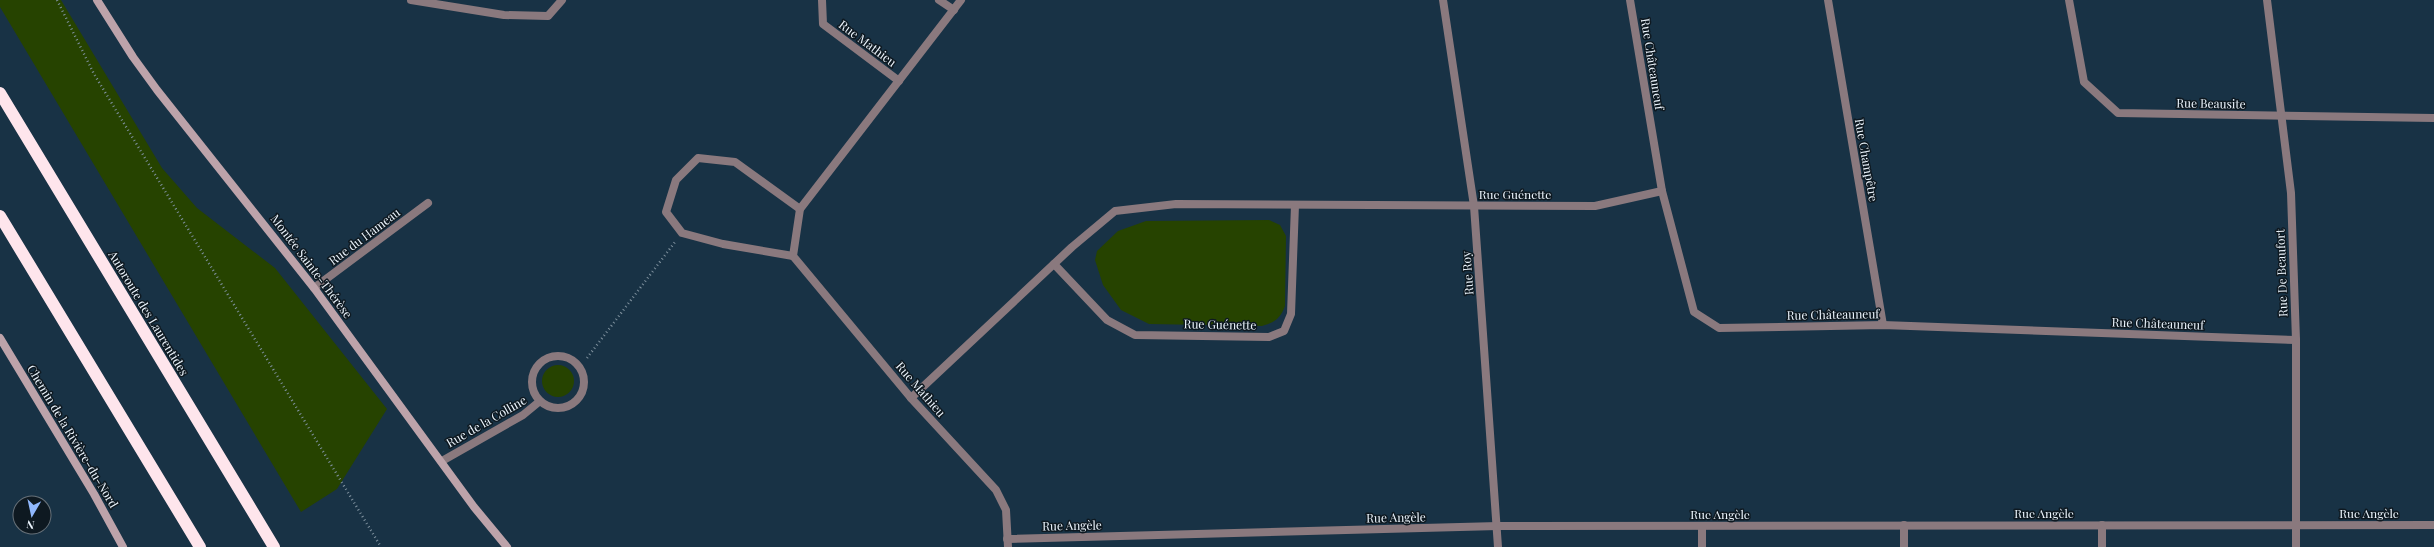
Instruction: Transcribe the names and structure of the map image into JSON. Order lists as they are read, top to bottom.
{
  "streets": {
    "highway": ["Autoroute des Laurentides"],
    "street": [
      "Rue Mathieu",
      "Rue Châteauneuf",
      "Rue Beausite",
      "Rue Champêtre",
      "Rue Guénette",
      "Rue du Hameau",
      "Montée Sainte-Thérèse",
      "Rue Roy",
      "Rue De Beaufort",
      "Rue de la Colline",
      "Chemin de la Rivière-du-Nord",
      "Rue Angèle"
    ]
  },
  "crossings": [
    ["Rue Mathieu", "Rue Guénette"],
    ["Rue Mathieu", "Rue Angèle"],
    ["Rue Châteauneuf", "Rue Champêtre"],
    ["Rue Châteauneuf", "Rue Guénette"],
    ["Rue Châteauneuf", "Rue De Beaufort"],
    ["Rue Beausite", "Rue De Beaufort"],
    ["Rue Guénette", "Rue Roy"],
    ["Rue du Hameau", "Montée Sainte-Thérèse"],
    ["Montée Sainte-Thérèse", "Rue de la Colline"],
    ["Rue Roy", "Rue Angèle"],
    ["Rue De Beaufort", "Rue Angèle"]
  ],
  "north": "bottom"
}
